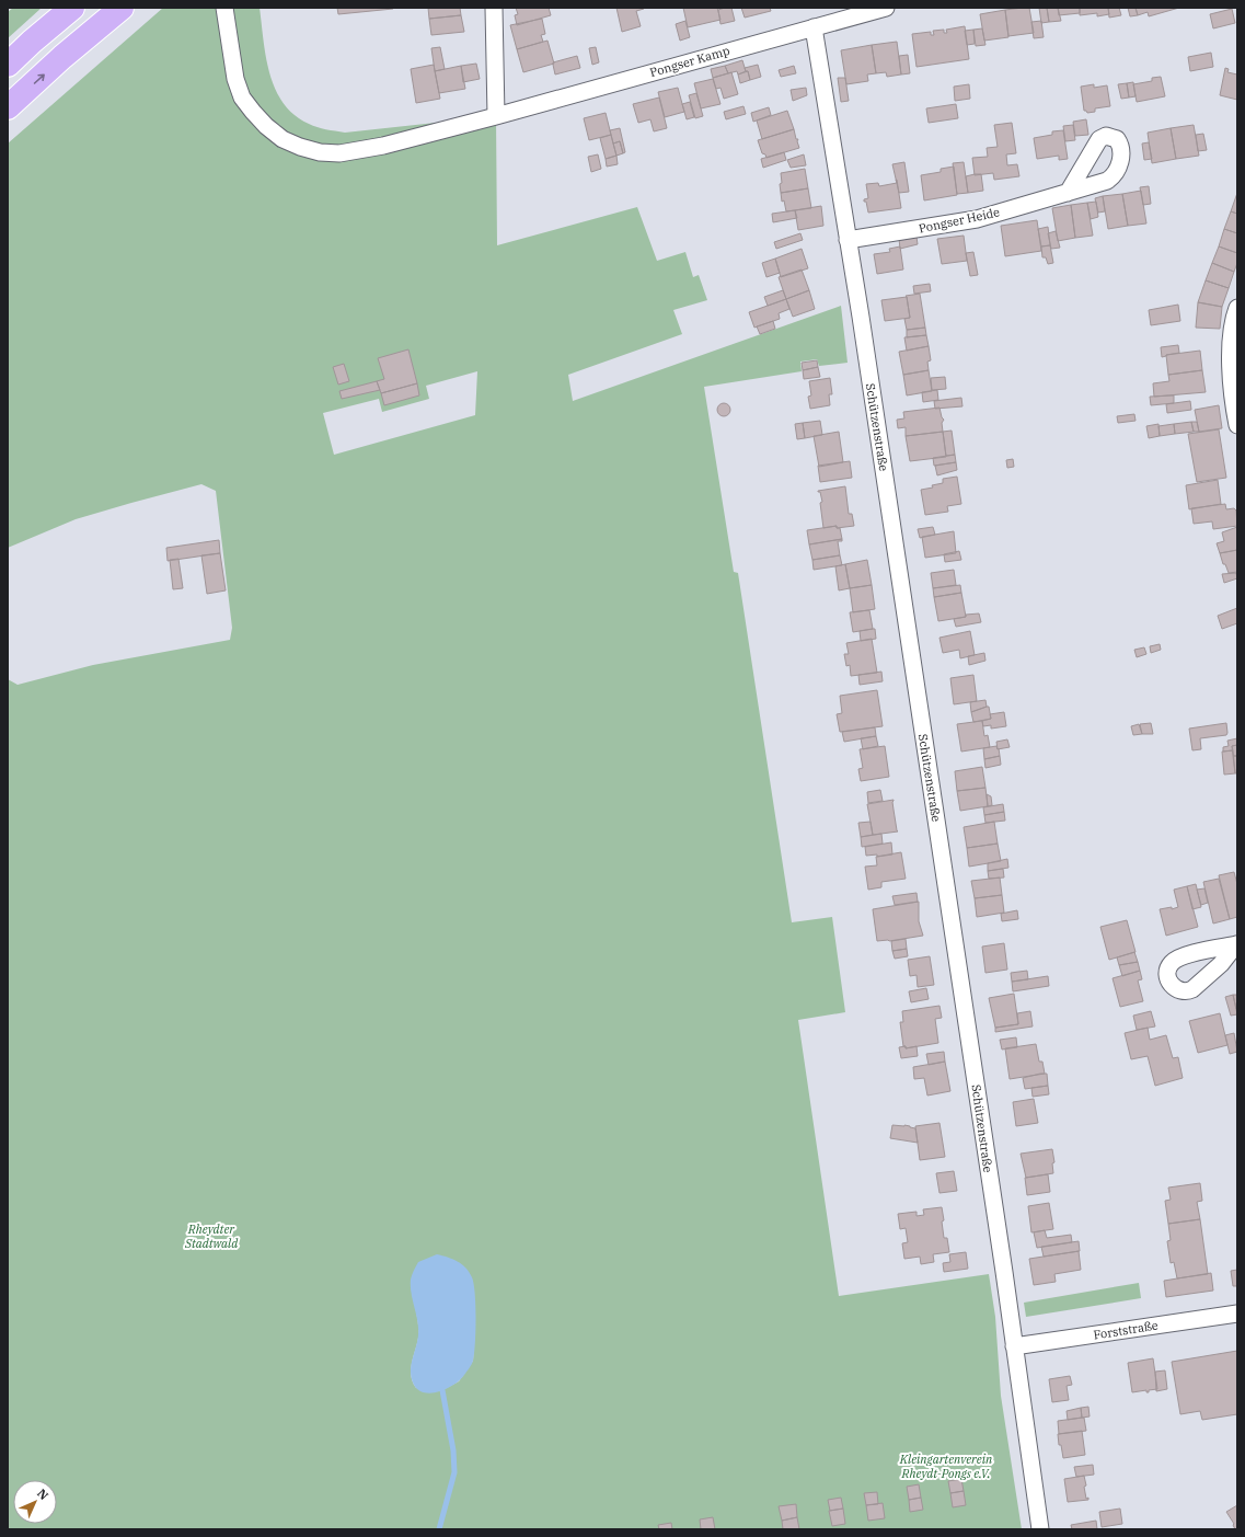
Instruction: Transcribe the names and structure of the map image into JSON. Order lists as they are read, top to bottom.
{
  "streets": {
    "street": [
      "Pongser Kamp",
      "Pongser Heide",
      "Schützenstraße",
      "Forststraße"
    ]
  },
  "crossings": [
    ["Pongser Kamp", "Schützenstraße"],
    ["Pongser Heide", "Schützenstraße"],
    ["Schützenstraße", "Forststraße"]
  ],
  "parks": ["Rheydter Stadtwald", "Kleingartenverein Rheydt-Pongs e.V."],
  "north": "top right"
}
